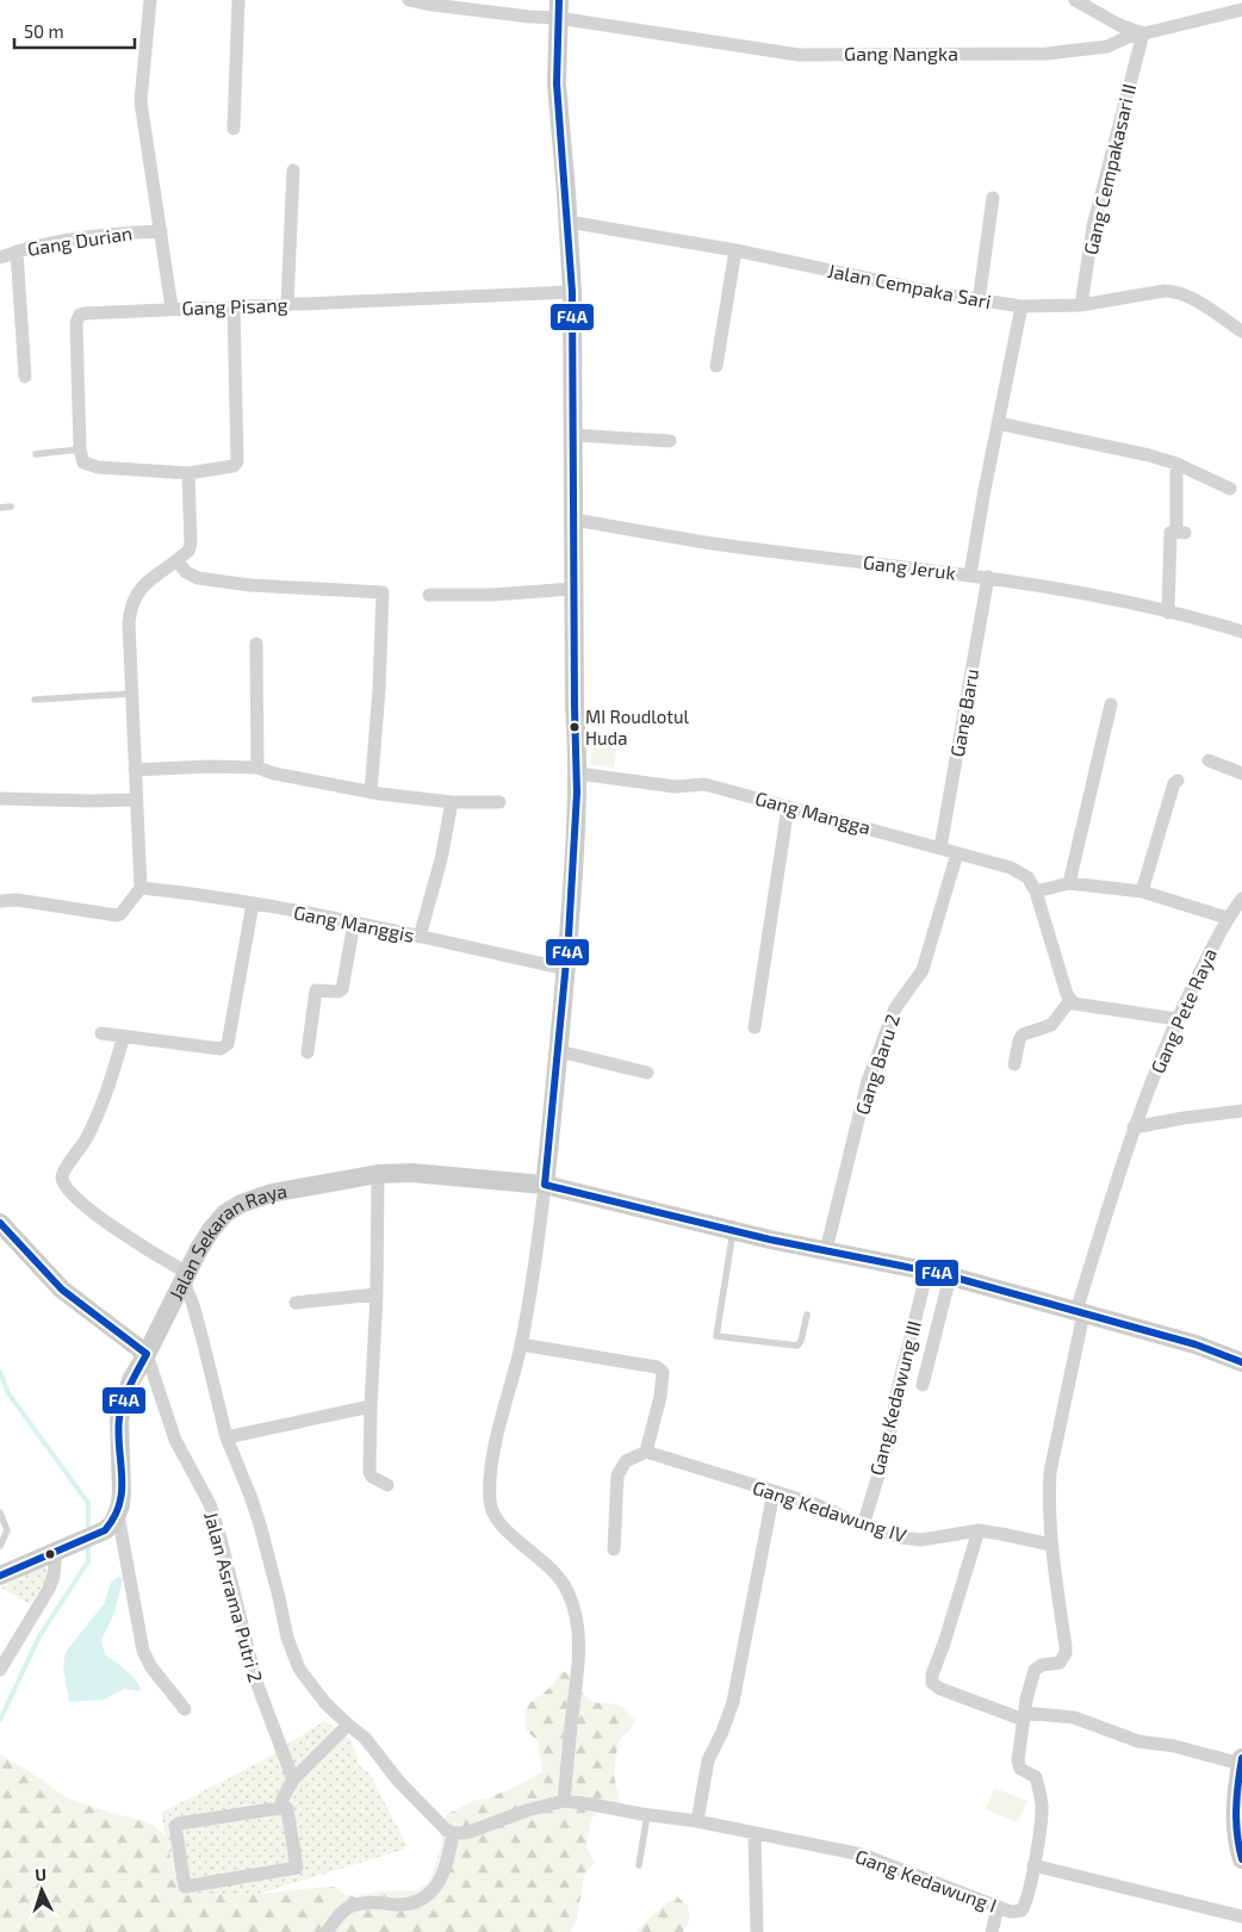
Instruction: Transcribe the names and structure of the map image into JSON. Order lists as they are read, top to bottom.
{
  "streets": {
    "main road": ["Jalan Sekaran Raya"],
    "street": [
      "Gang Nangka",
      "Gang Cempakasari II",
      "Gang Durian",
      "Jalan Cempaka Sari",
      "Gang Pisang",
      "Gang Jeruk",
      "Gang Baru",
      "Gang Mangga",
      "Gang Manggis",
      "Gang Pete Raya",
      "Gang Baru 2",
      "Gang Kedawung III",
      "Gang Kedawung IV",
      "Jalan Asrama Putri 2",
      "Gang Kedawung I"
    ]
  },
  "crossings": [
    ["Gang Nangka", "Gang Cempakasari II"],
    ["Gang Cempakasari II", "Jalan Cempaka Sari"],
    ["Gang Durian", "Gang Pisang"],
    ["Gang Jeruk", "Gang Baru"],
    ["Gang Baru", "Gang Mangga"],
    ["Gang Mangga", "Gang Baru 2"],
    ["Gang Pete Raya", "Jalan Sekaran Raya"],
    ["Gang Pete Raya", "Gang Kedawung IV"],
    ["Gang Pete Raya", "Gang Kedawung I"],
    ["Gang Baru 2", "Jalan Sekaran Raya"],
    ["Jalan Sekaran Raya", "Gang Kedawung III"],
    ["Jalan Sekaran Raya", "Jalan Asrama Putri 2"],
    ["Gang Kedawung III", "Gang Kedawung IV"]
  ],
  "places": ["MI Roudlotul Huda"],
  "lines": ["transit line F4A"],
  "scale_bar": "50 m",
  "north": "top"
}
